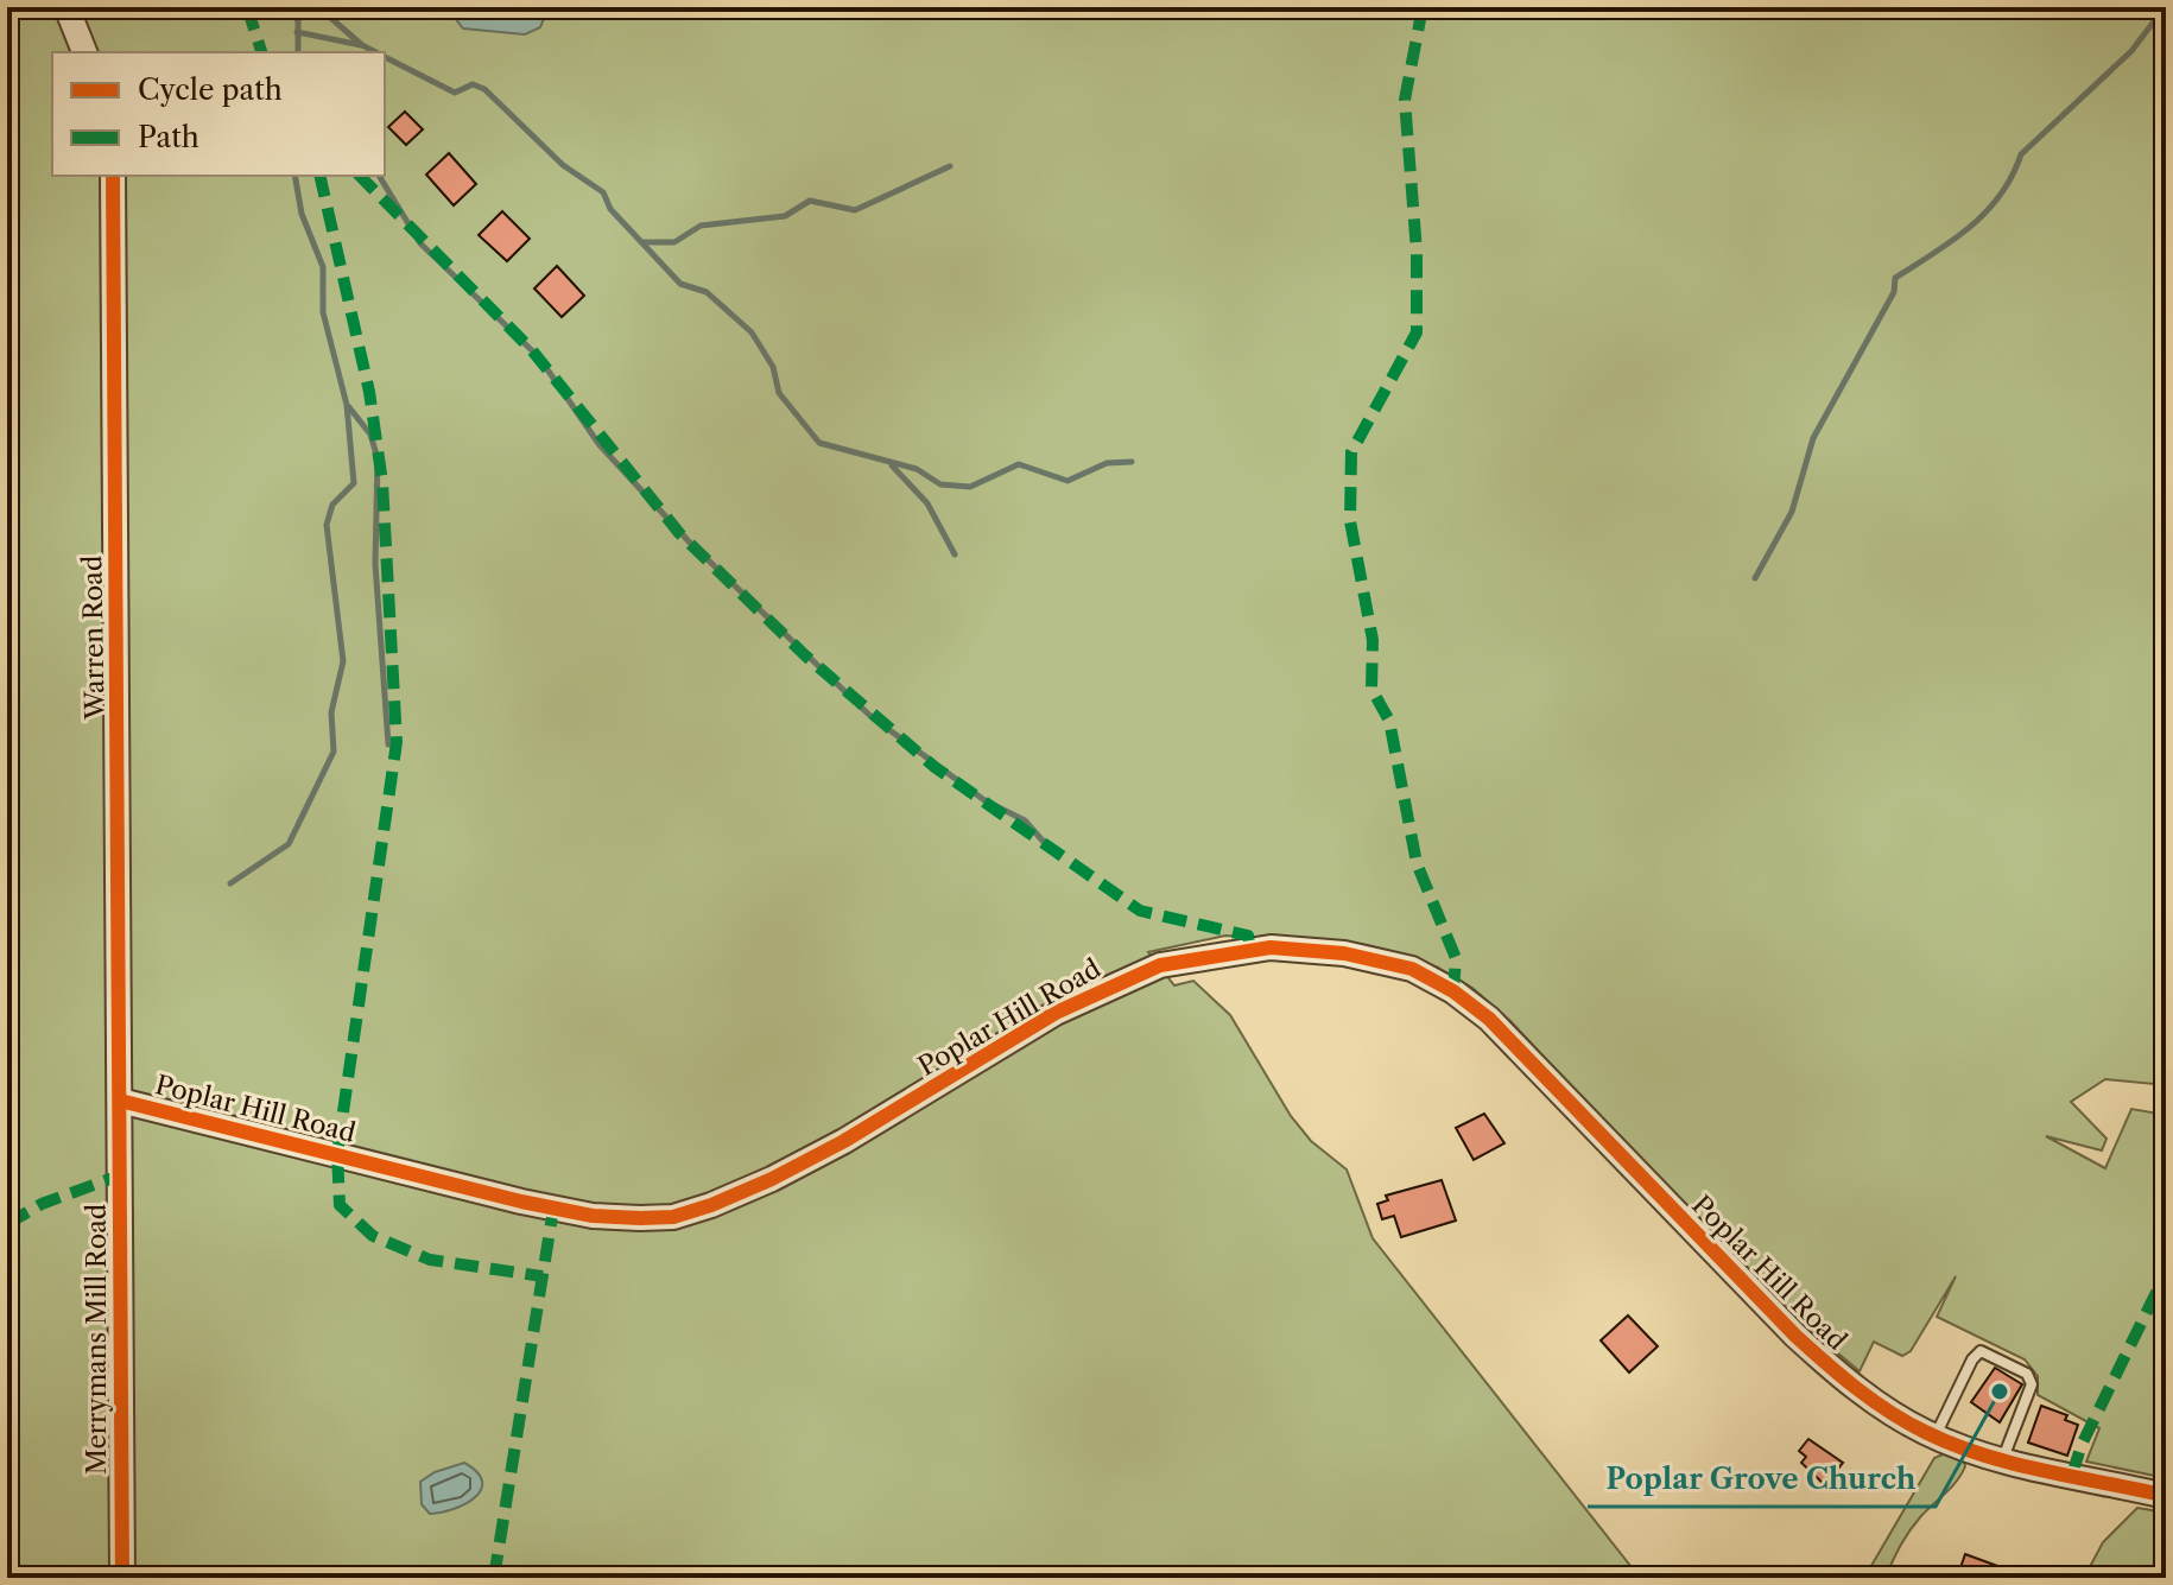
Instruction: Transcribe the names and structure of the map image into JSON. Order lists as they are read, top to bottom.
{
  "streets": {
    "street": ["Warren Road", "Poplar Hill Road", "Merrymans Mill Road"]
  },
  "crossings": [
    ["Warren Road", "Poplar Hill Road"],
    ["Warren Road", "Merrymans Mill Road"],
    ["Poplar Hill Road", "Merrymans Mill Road"]
  ],
  "places": ["Poplar Grove Church"],
  "legend": ["Cycle path", "Path"]
}
